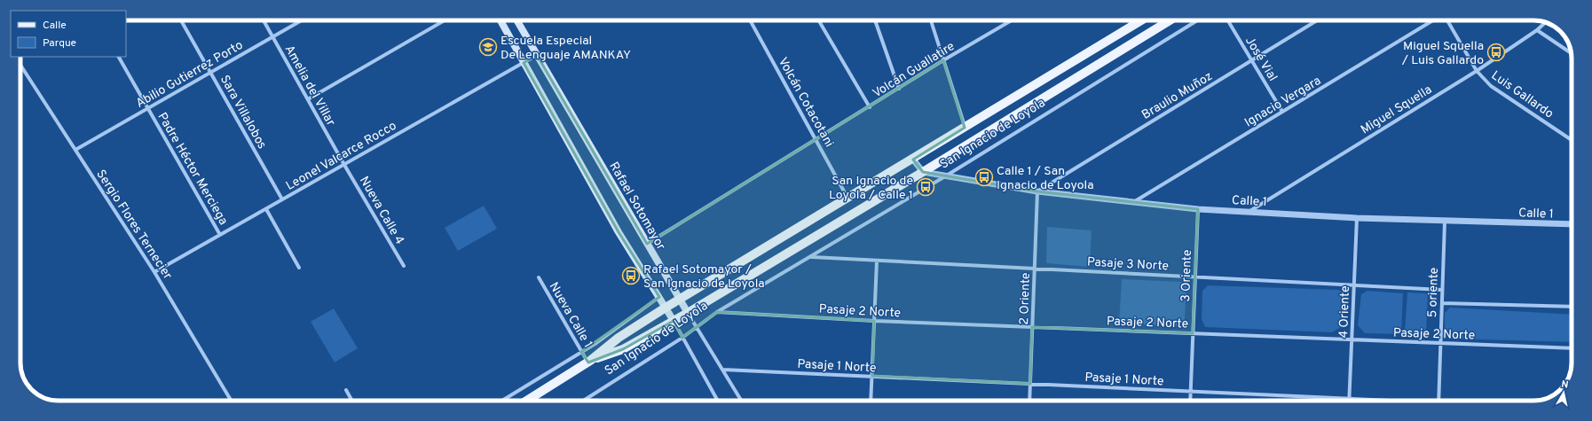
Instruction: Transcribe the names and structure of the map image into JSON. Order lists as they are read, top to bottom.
{
  "streets": {
    "main road": ["San Ignacio de Loyola", "Rafael Sotomayor"],
    "street": [
      "José Vial",
      "Volcán Guallatire",
      "Abilio Gutierrez Porto",
      "Amelia del Villar",
      "Luis Gallardo",
      "Braulio Muñoz",
      "Ignacio Vergara",
      "Volcán Cotacotani",
      "Miguel Squella",
      "Sara Villalobos",
      "Leonel Valcarce Rocco",
      "Padre Héctor Merciega",
      "Calle 1",
      "Nueva Calle 4",
      "Sergio Flores Ternecier",
      "Pasaje 3 Norte",
      "3 Oriente",
      "5 oriente",
      "2 Oriente",
      "Pasaje 2 Norte",
      "4 Oriente",
      "Nueva Calle 1",
      "Pasaje 1 Norte"
    ]
  },
  "crossings": [
    ["José Vial", "Braulio Muñoz"],
    ["José Vial", "Ignacio Vergara"],
    ["Volcán Guallatire", "Volcán Cotacotani"],
    ["Volcán Guallatire", "Rafael Sotomayor"],
    ["Abilio Gutierrez Porto", "Amelia del Villar"],
    ["Abilio Gutierrez Porto", "Sara Villalobos"],
    ["Abilio Gutierrez Porto", "Padre Héctor Merciega"],
    ["Abilio Gutierrez Porto", "Sergio Flores Ternecier"],
    ["Amelia del Villar", "Leonel Valcarce Rocco"],
    ["Amelia del Villar", "Nueva Calle 4"],
    ["Luis Gallardo", "Miguel Squella"],
    ["Braulio Muñoz", "Calle 1"],
    ["Braulio Muñoz", "2 Oriente"],
    ["Ignacio Vergara", "Calle 1"],
    ["Volcán Cotacotani", "San Ignacio de Loyola"],
    ["Miguel Squella", "Calle 1"],
    ["Sara Villalobos", "Leonel Valcarce Rocco"],
    ["San Ignacio de Loyola", "Calle 1"],
    ["San Ignacio de Loyola", "Rafael Sotomayor"],
    ["San Ignacio de Loyola", "Pasaje 3 Norte"],
    ["San Ignacio de Loyola", "Pasaje 2 Norte"],
    ["San Ignacio de Loyola", "Nueva Calle 1"],
    ["Leonel Valcarce Rocco", "Padre Héctor Merciega"],
    ["Leonel Valcarce Rocco", "Rafael Sotomayor"],
    ["Leonel Valcarce Rocco", "Nueva Calle 4"],
    ["Leonel Valcarce Rocco", "Sergio Flores Ternecier"],
    ["Calle 1", "3 Oriente"],
    ["Calle 1", "5 oriente"],
    ["Calle 1", "2 Oriente"],
    ["Calle 1", "4 Oriente"],
    ["Rafael Sotomayor", "Pasaje 1 Norte"],
    ["Pasaje 3 Norte", "3 Oriente"],
    ["Pasaje 3 Norte", "5 oriente"],
    ["Pasaje 3 Norte", "2 Oriente"],
    ["Pasaje 3 Norte", "4 Oriente"],
    ["3 Oriente", "Pasaje 2 Norte"],
    ["3 Oriente", "Pasaje 1 Norte"],
    ["5 oriente", "Pasaje 2 Norte"],
    ["2 Oriente", "Pasaje 2 Norte"],
    ["2 Oriente", "Pasaje 1 Norte"],
    ["Pasaje 2 Norte", "4 Oriente"],
    ["4 Oriente", "Pasaje 1 Norte"]
  ],
  "places": {
    "school or university": ["Escuela Especial De Lenguaje AMANKAY"],
    "bus stop": [
      "Miguel Squella / Luis Gallardo",
      "Calle 1 / San Ignacio de Loyola",
      "San Ignacio de Loyola / Calle 1",
      "Rafael Sotomayor / San Ignacio de Loyola"
    ]
  },
  "legend": ["Calle", "Parque"],
  "north": "top"
}
